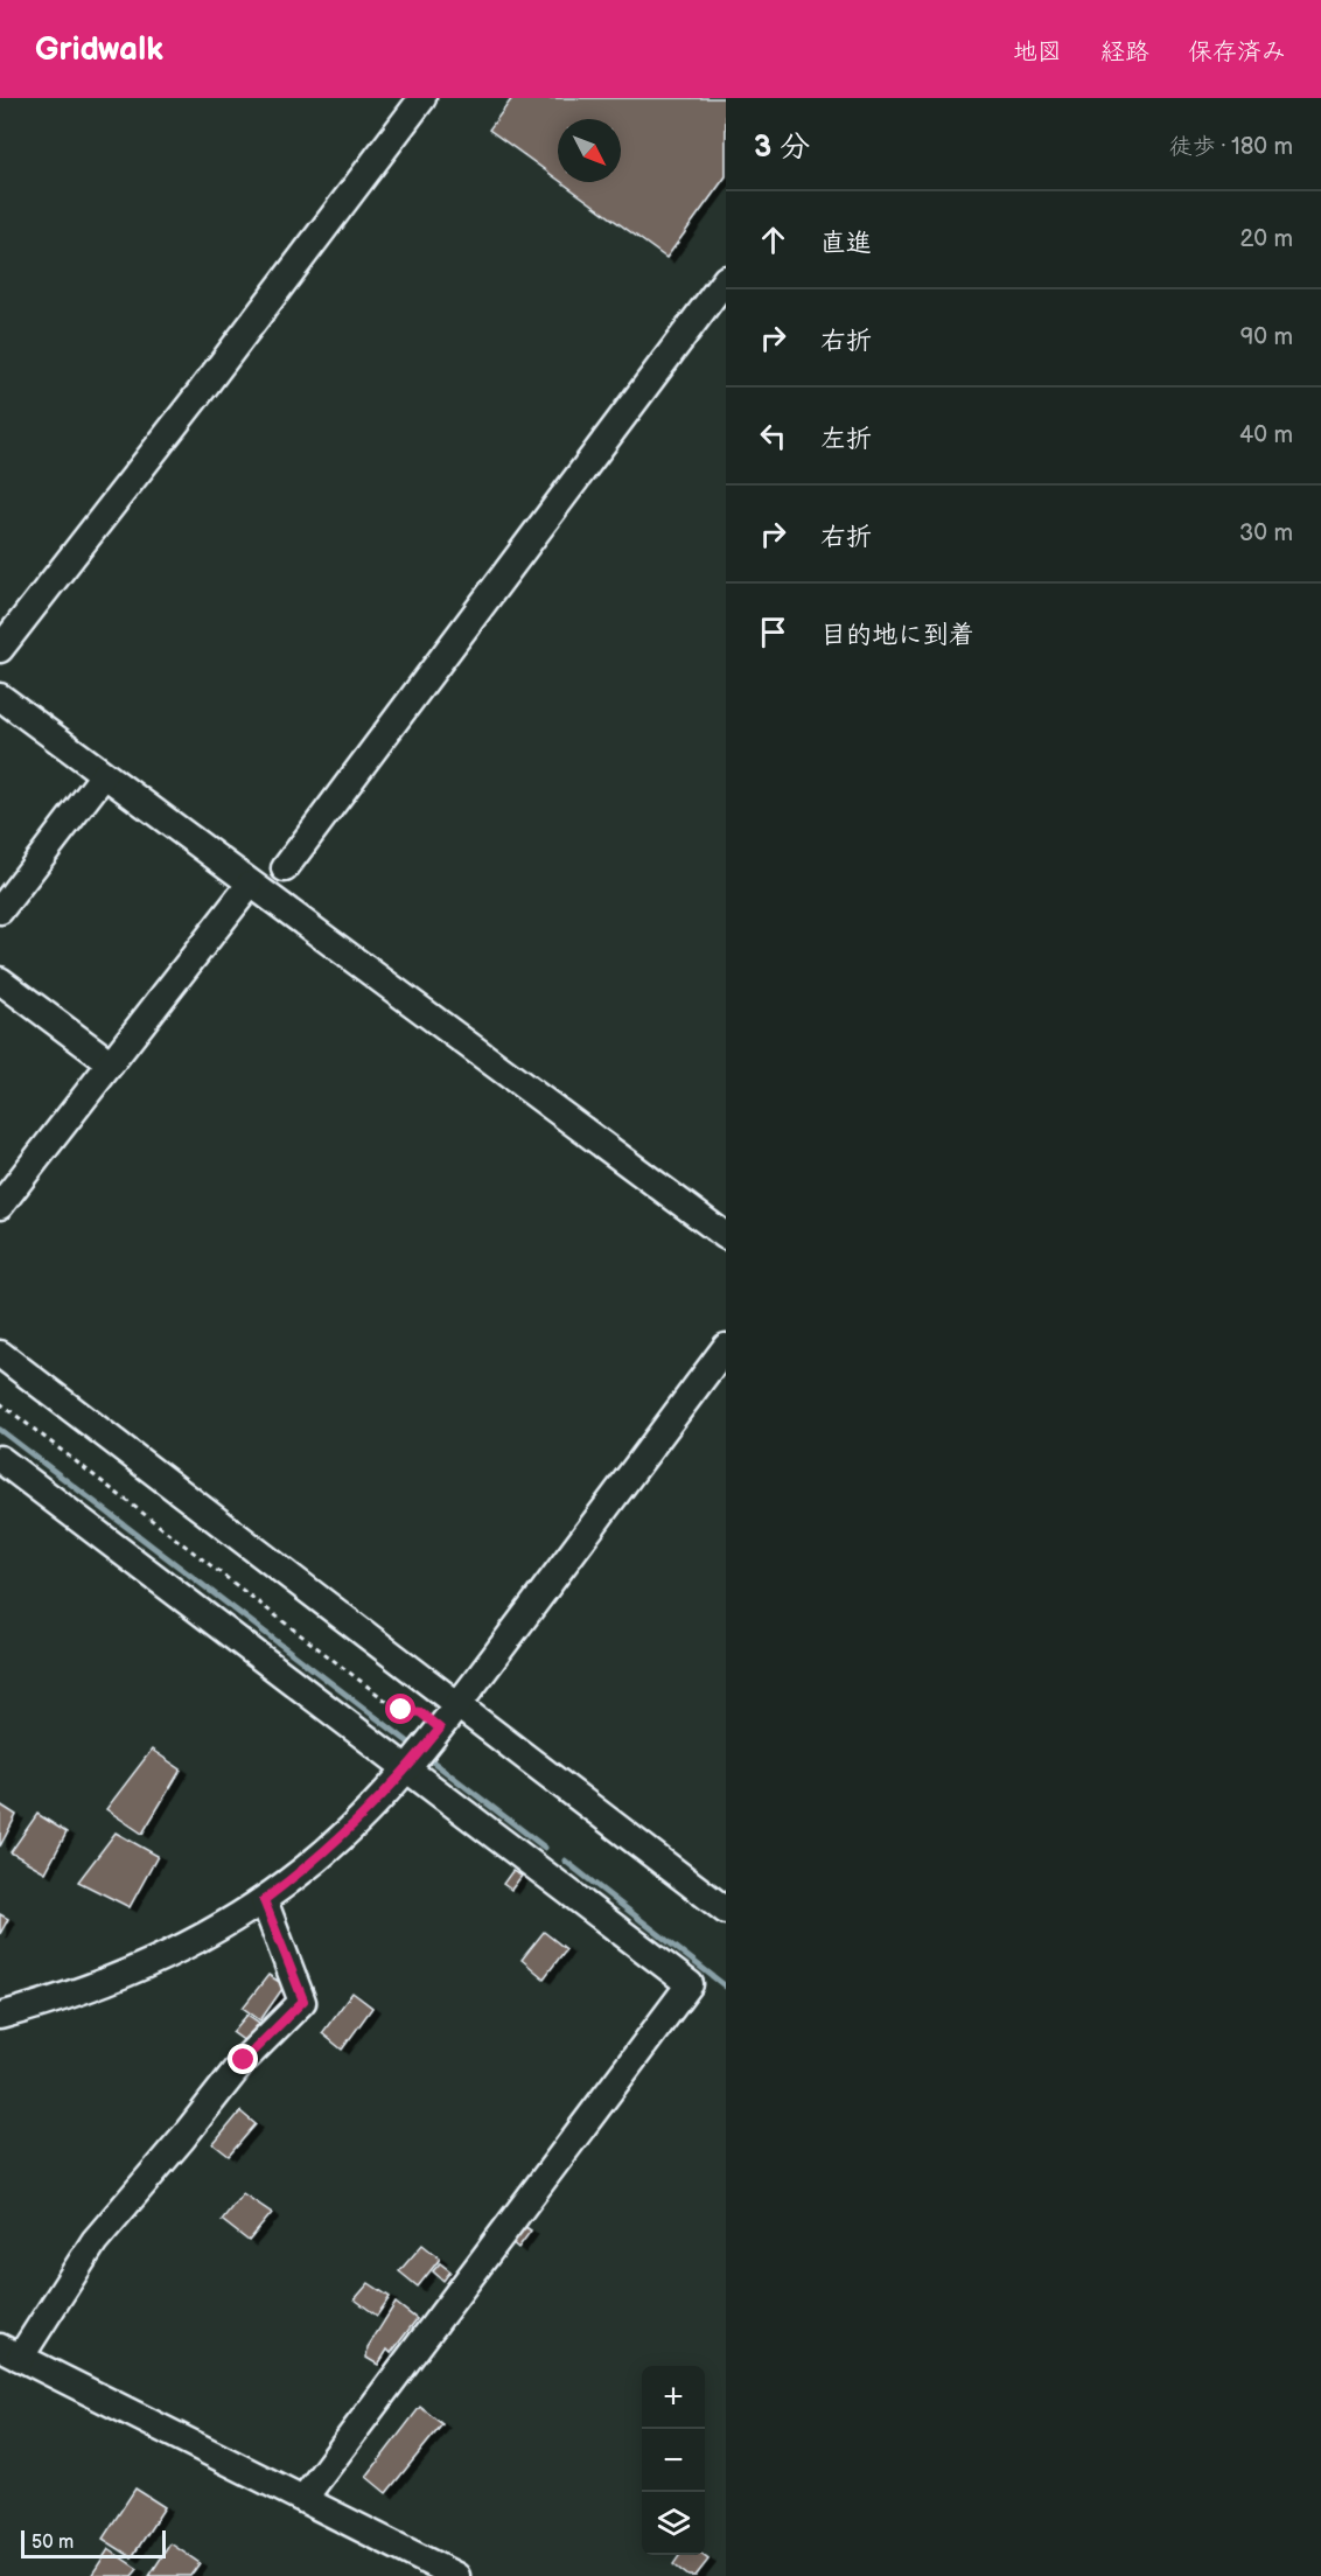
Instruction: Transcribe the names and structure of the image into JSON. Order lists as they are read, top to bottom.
{
  "scale_bar": "50 m",
  "north": "bottom right",
  "page": {
    "header": "Gridwalk",
    "nav": ["地図", "経路", "保存済み"],
    "heading": ["3 分", "徒歩 · 180 m"],
    "list": [
      ["直進", "20 m"],
      ["右折", "90 m"],
      ["左折", "40 m"],
      ["右折", "30 m"],
      "目的地に到着"
    ],
    "map_buttons": ["+", "−"],
    "scale": "50 m"
  }
}
